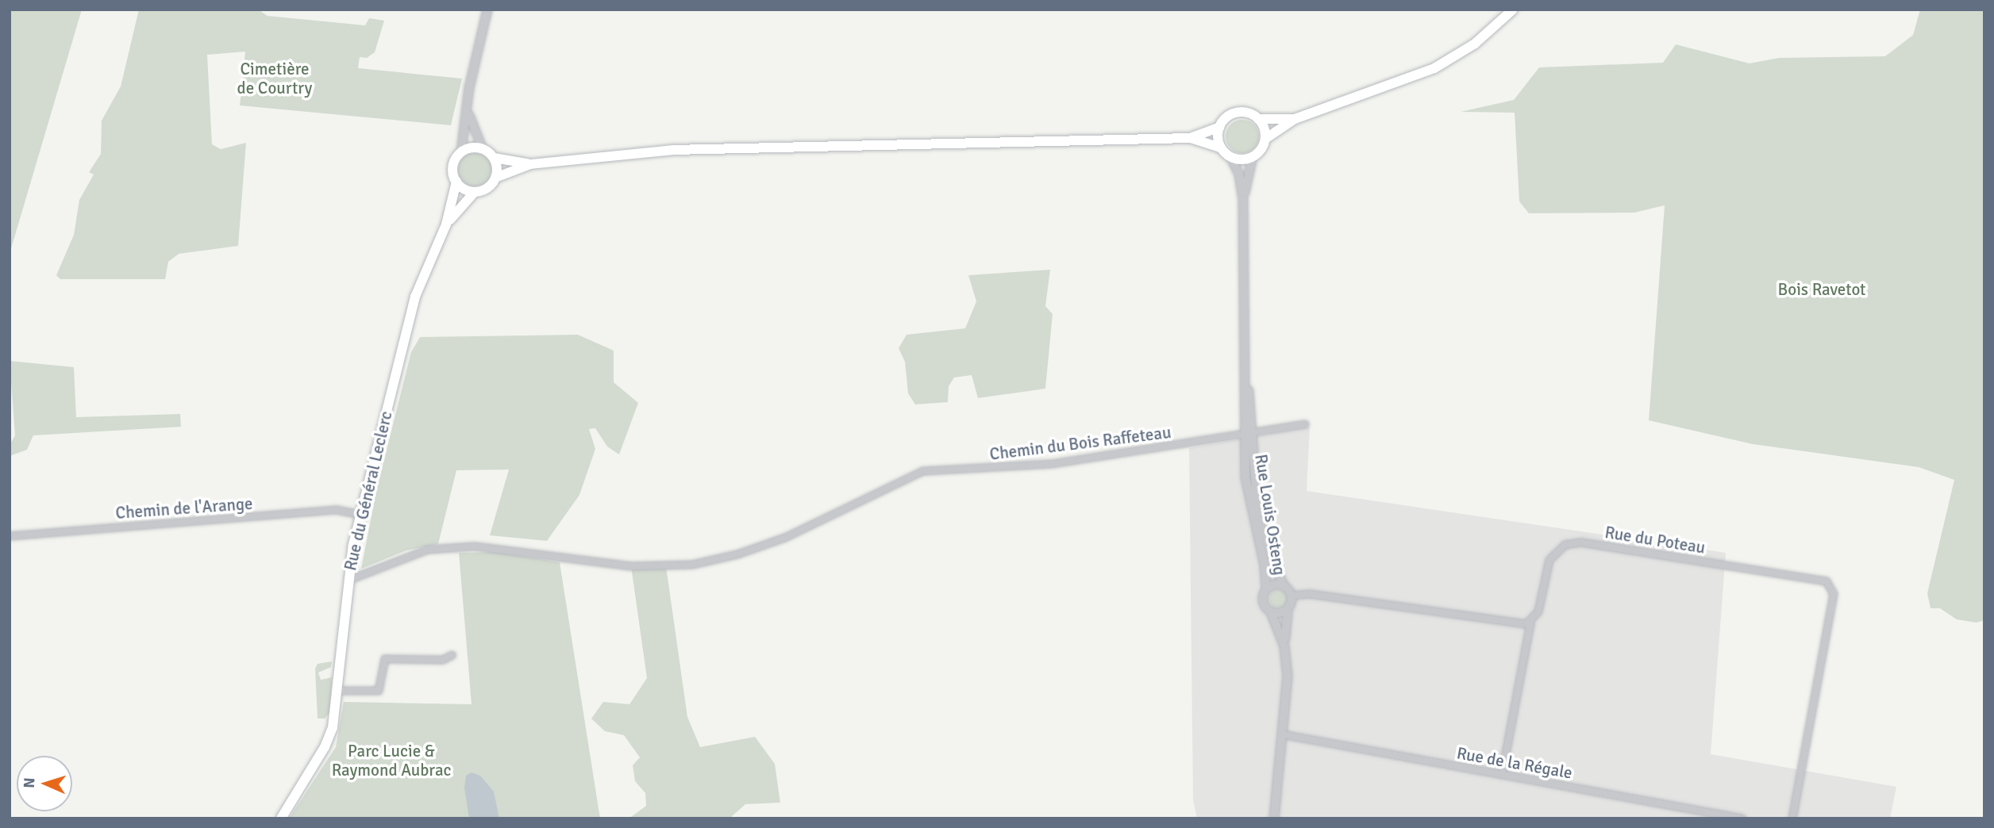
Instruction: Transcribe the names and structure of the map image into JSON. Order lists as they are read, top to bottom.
{
  "streets": {
    "main road": ["Rue du Général Leclerc"],
    "street": [
      "Chemin du Bois Raffeteau",
      "Chemin de l'Arange",
      "Rue Louis Osteng",
      "Rue du Poteau",
      "Rue de la Régale"
    ]
  },
  "crossings": [
    ["Chemin du Bois Raffeteau", "Rue du Général Leclerc"],
    ["Chemin du Bois Raffeteau", "Rue Louis Osteng"],
    ["Rue du Général Leclerc", "Chemin de l'Arange"]
  ],
  "parks": ["Cimetière de Courtry", "Bois Ravetot", "Parc Lucie & Raymond Aubrac"],
  "north": "left"
}
